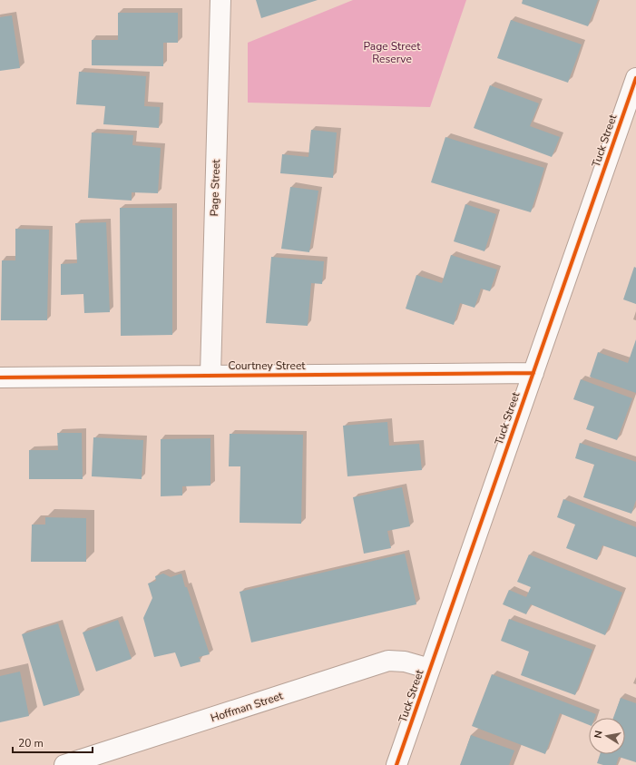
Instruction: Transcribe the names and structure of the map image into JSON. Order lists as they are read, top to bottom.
{
  "streets": {
    "street": [
      "Tuck Street",
      "Page Street",
      "Courtney Street",
      "Hoffman Street"
    ]
  },
  "crossings": [
    ["Tuck Street", "Courtney Street"],
    ["Tuck Street", "Hoffman Street"],
    ["Page Street", "Courtney Street"]
  ],
  "parks": ["Page Street Reserve"],
  "scale_bar": "20 m",
  "north": "left"
}
